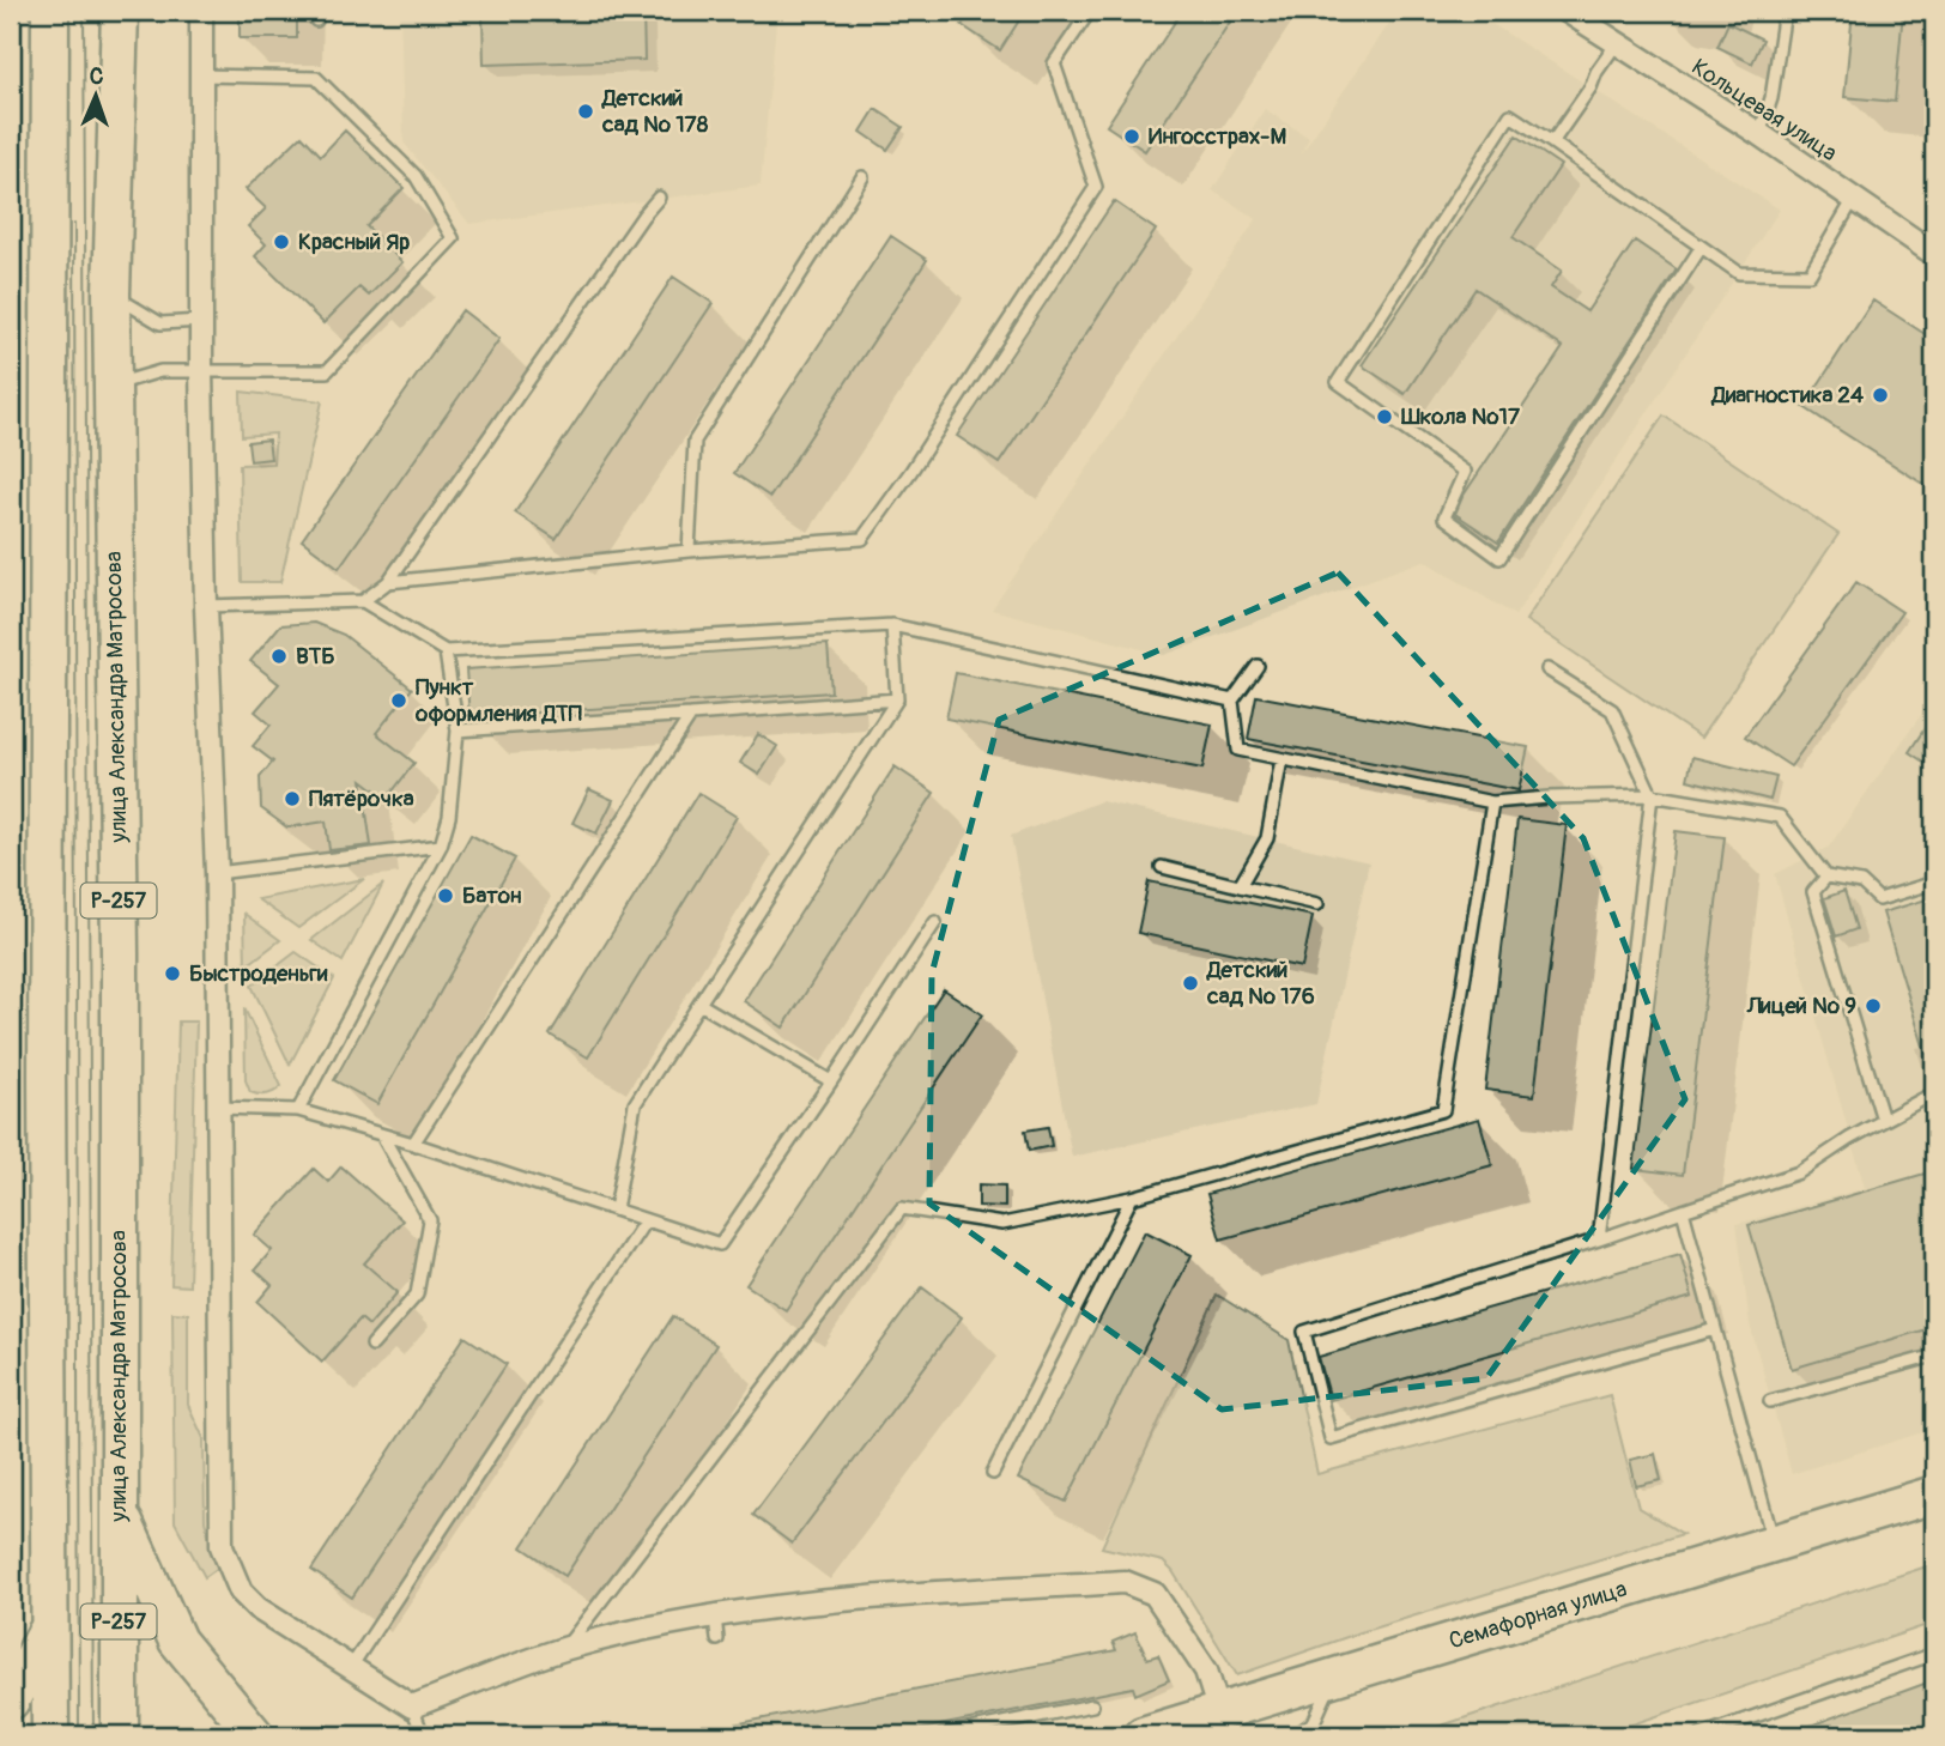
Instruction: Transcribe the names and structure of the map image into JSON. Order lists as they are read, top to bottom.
{
  "streets": {
    "highway": ["улица Александра Матросова", "Р-257", "Семафорная улица"],
    "street": ["Кольцевая улица"]
  },
  "places": [
    "Детский сад № 178",
    "Ингосстрах-М",
    "Красный Яр",
    "Диагностика 24",
    "Школа №17",
    "ВТБ",
    "Пункт оформления ДТП",
    "Пятёрочка",
    "Батон",
    "Быстроденьги",
    "Детский сад № 176",
    "Лицей № 9"
  ],
  "north": "top"
}
